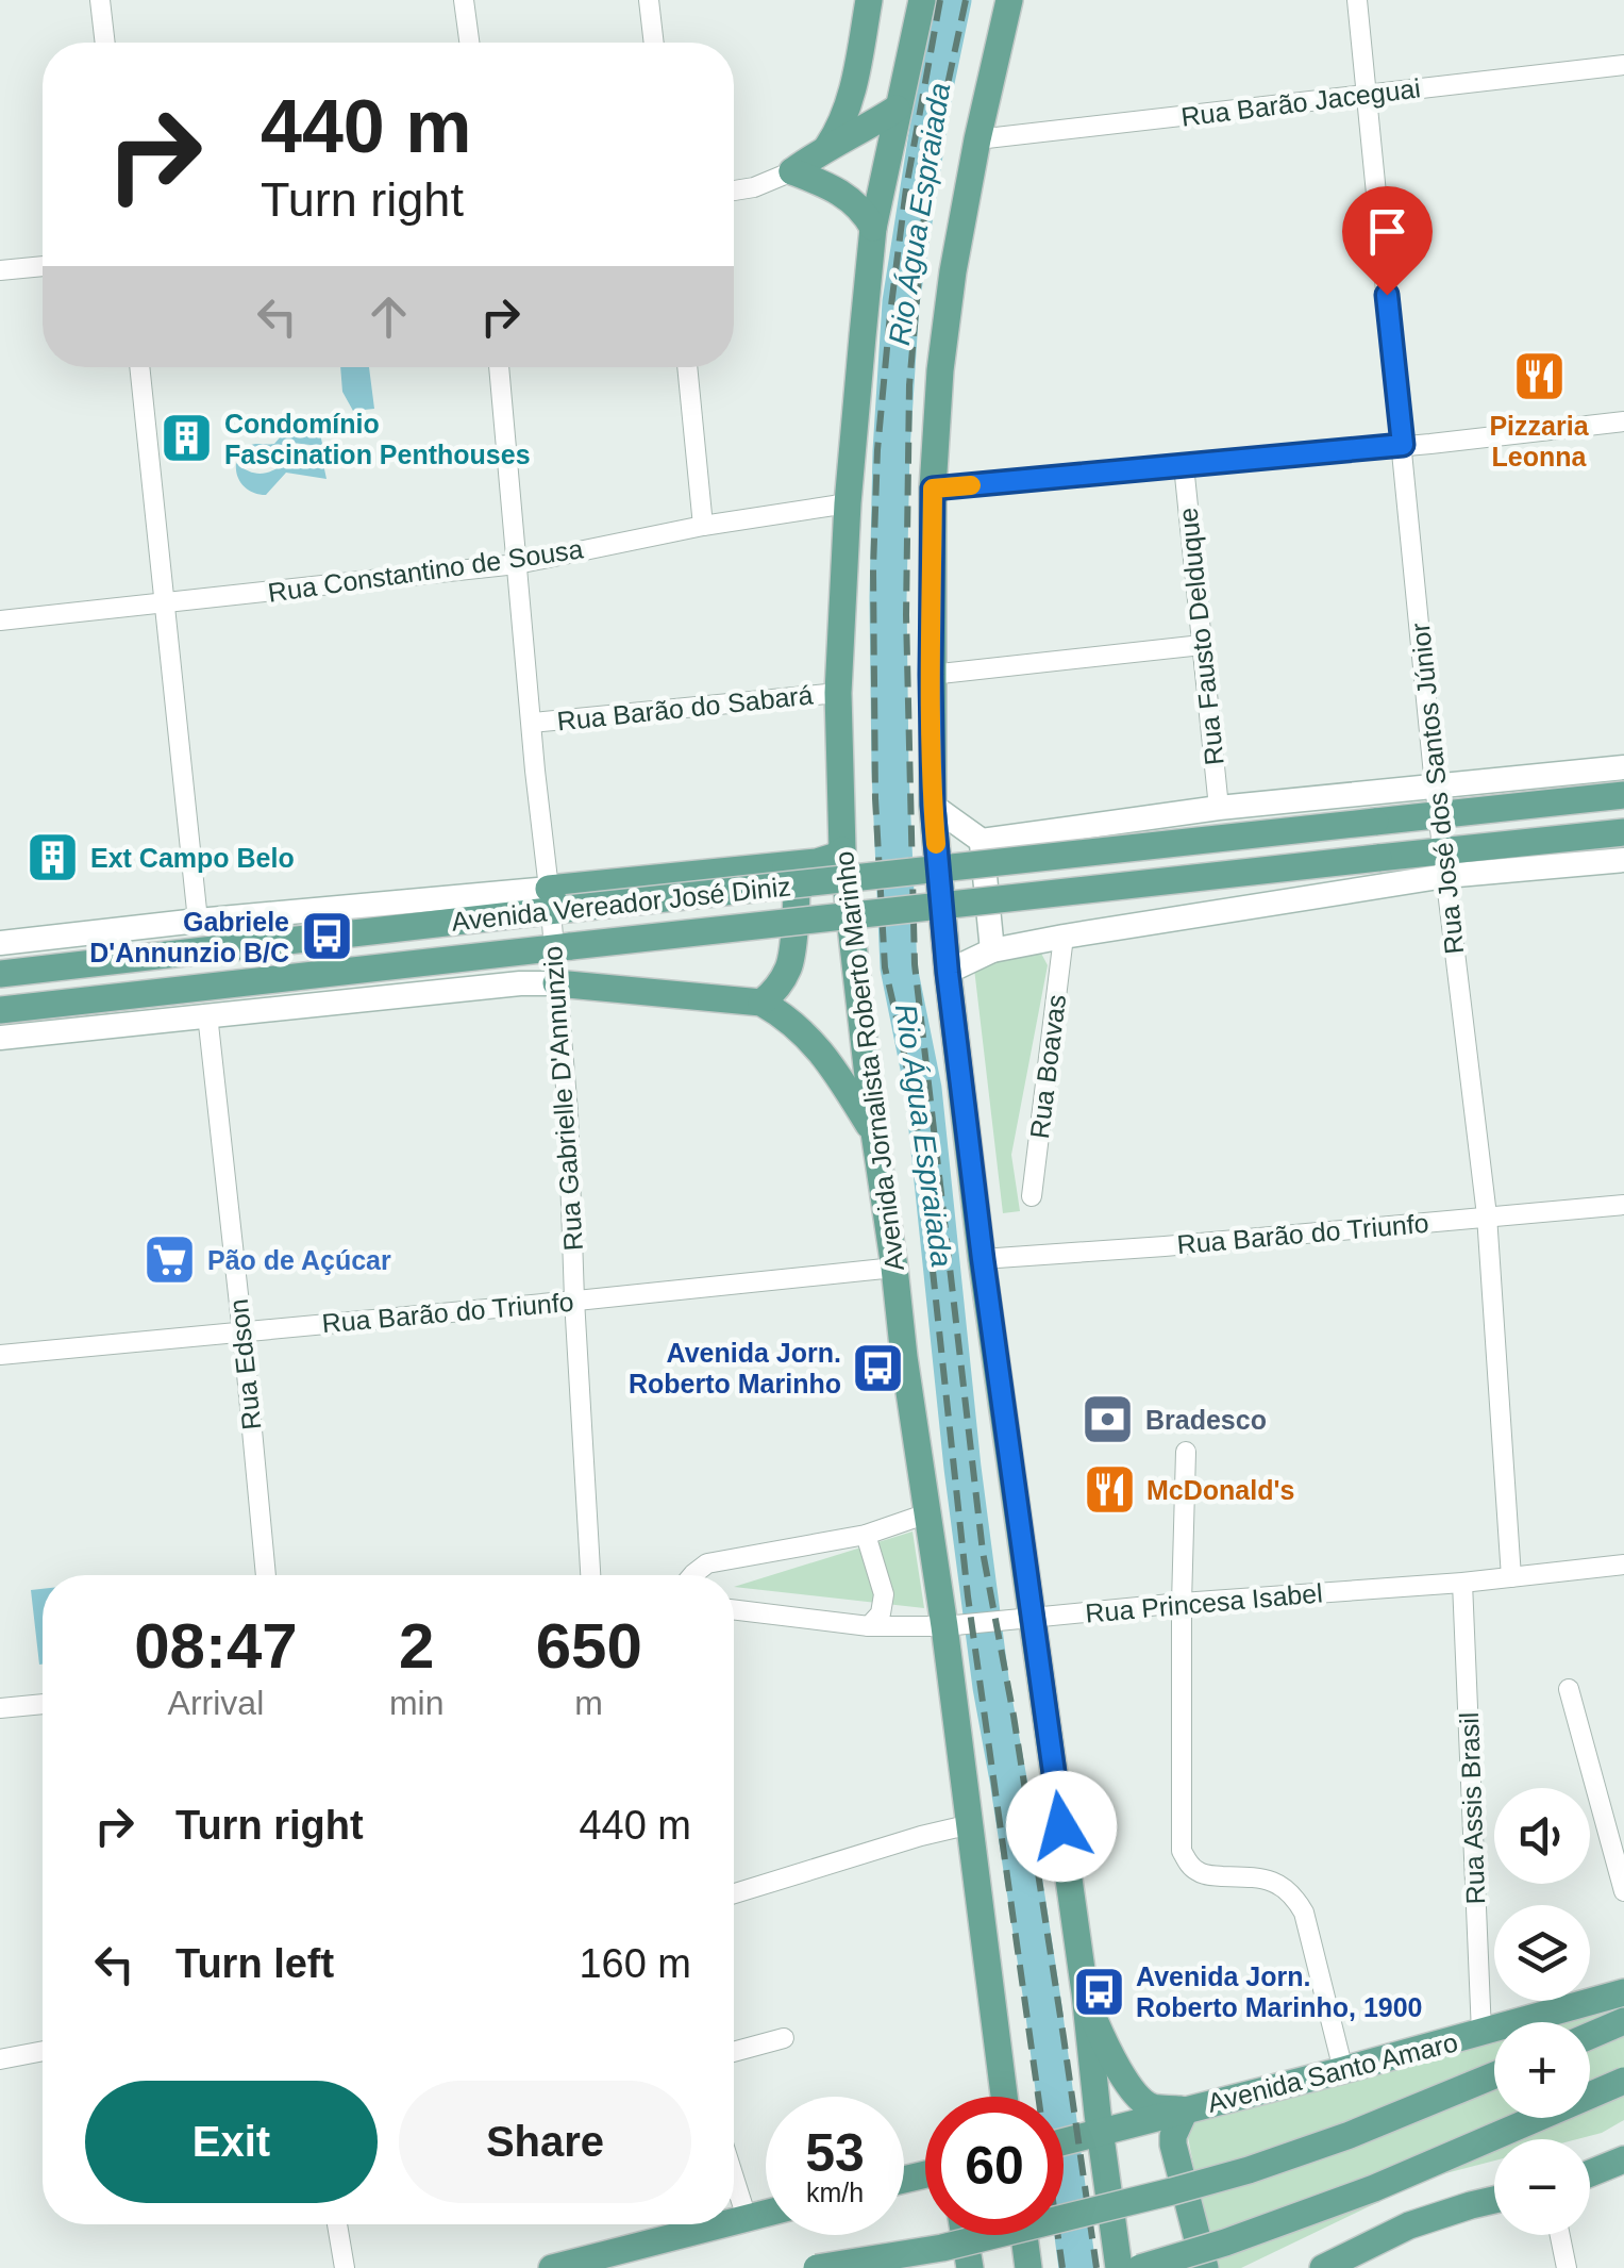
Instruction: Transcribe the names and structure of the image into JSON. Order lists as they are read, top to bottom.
{
  "streets": {
    "main road": ["Avenida Vereador José Diniz", "Avenida Jornalista Roberto Marinho", "Avenida Santo Amaro"],
    "street": [
      "Rua Barão Jaceguai",
      "Rua Constantino de Sousa",
      "Rua Fausto Delduque",
      "Rua Barão do Sabará",
      "Rua José dos Santos Júnior",
      "Rua Boavas",
      "Rua Gabrielle D'Annunzio",
      "Rua Barão do Triunfo",
      "Rua Edson",
      "Rua Princesa Isabel",
      "Rua Assis Brasil"
    ]
  },
  "crossings": [
    ["Rua Barão Jaceguai", "Rua José dos Santos Júnior"],
    ["Rua Constantino de Sousa", "Avenida Jornalista Roberto Marinho"],
    ["Rua Constantino de Sousa", "Rua Gabrielle D'Annunzio"],
    ["Rua Barão do Sabará", "Avenida Jornalista Roberto Marinho"],
    ["Rua Barão do Sabará", "Rua Gabrielle D'Annunzio"],
    ["Rua José dos Santos Júnior", "Avenida Vereador José Diniz"],
    ["Rua José dos Santos Júnior", "Rua Barão do Triunfo"],
    ["Rua José dos Santos Júnior", "Rua Princesa Isabel"],
    ["Avenida Vereador José Diniz", "Rua Boavas"],
    ["Avenida Vereador José Diniz", "Rua Gabrielle D'Annunzio"],
    ["Avenida Jornalista Roberto Marinho", "Rua Barão do Triunfo"],
    ["Avenida Jornalista Roberto Marinho", "Rua Princesa Isabel"],
    ["Rua Gabrielle D'Annunzio", "Rua Barão do Triunfo"],
    ["Rua Barão do Triunfo", "Rua Edson"],
    ["Rua Princesa Isabel", "Rua Assis Brasil"],
    ["Rua Assis Brasil", "Avenida Santo Amaro"]
  ],
  "water": ["Rio Água Espraiada"],
  "places": {
    "restaurant": ["Pizzaria Leonna", "McDonald's"],
    "building": ["Condomínio Fascination Penthouses", "Ext Campo Belo"],
    "bus stop": ["Gabriele D'Annunzio B/C", "Avenida Jorn. Roberto Marinho", "Avenida Jorn. Roberto Marinho, 1900"],
    "supermarket": ["Pão de Açúcar"],
    "bank": ["Bradesco"]
  },
  "page": {
    "turn": ["440 m", "Turn right"],
    "eta": [
      "08:47",
      "Arrival",
      "2",
      "min",
      "650",
      "m"
    ],
    "list": [
      {
        "name": "Turn right",
        "value": "440 m"
      },
      {
        "name": "Turn left",
        "value": "160 m"
      }
    ],
    "map_buttons": ["+", "−"],
    "buttons": ["Exit", "Share"],
    "speed": "53 km/h",
    "limit": "60"
  }
}
